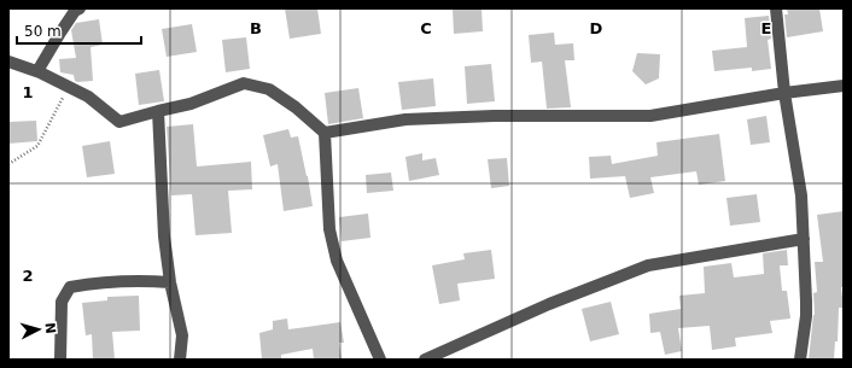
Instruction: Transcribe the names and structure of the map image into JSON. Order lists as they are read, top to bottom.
{
  "scale_bar": "50 m",
  "north": "right",
  "grid": {
    "columns": [
      "B",
      "C",
      "D",
      "E"
    ],
    "rows": ["1", "2"]
  }
}
